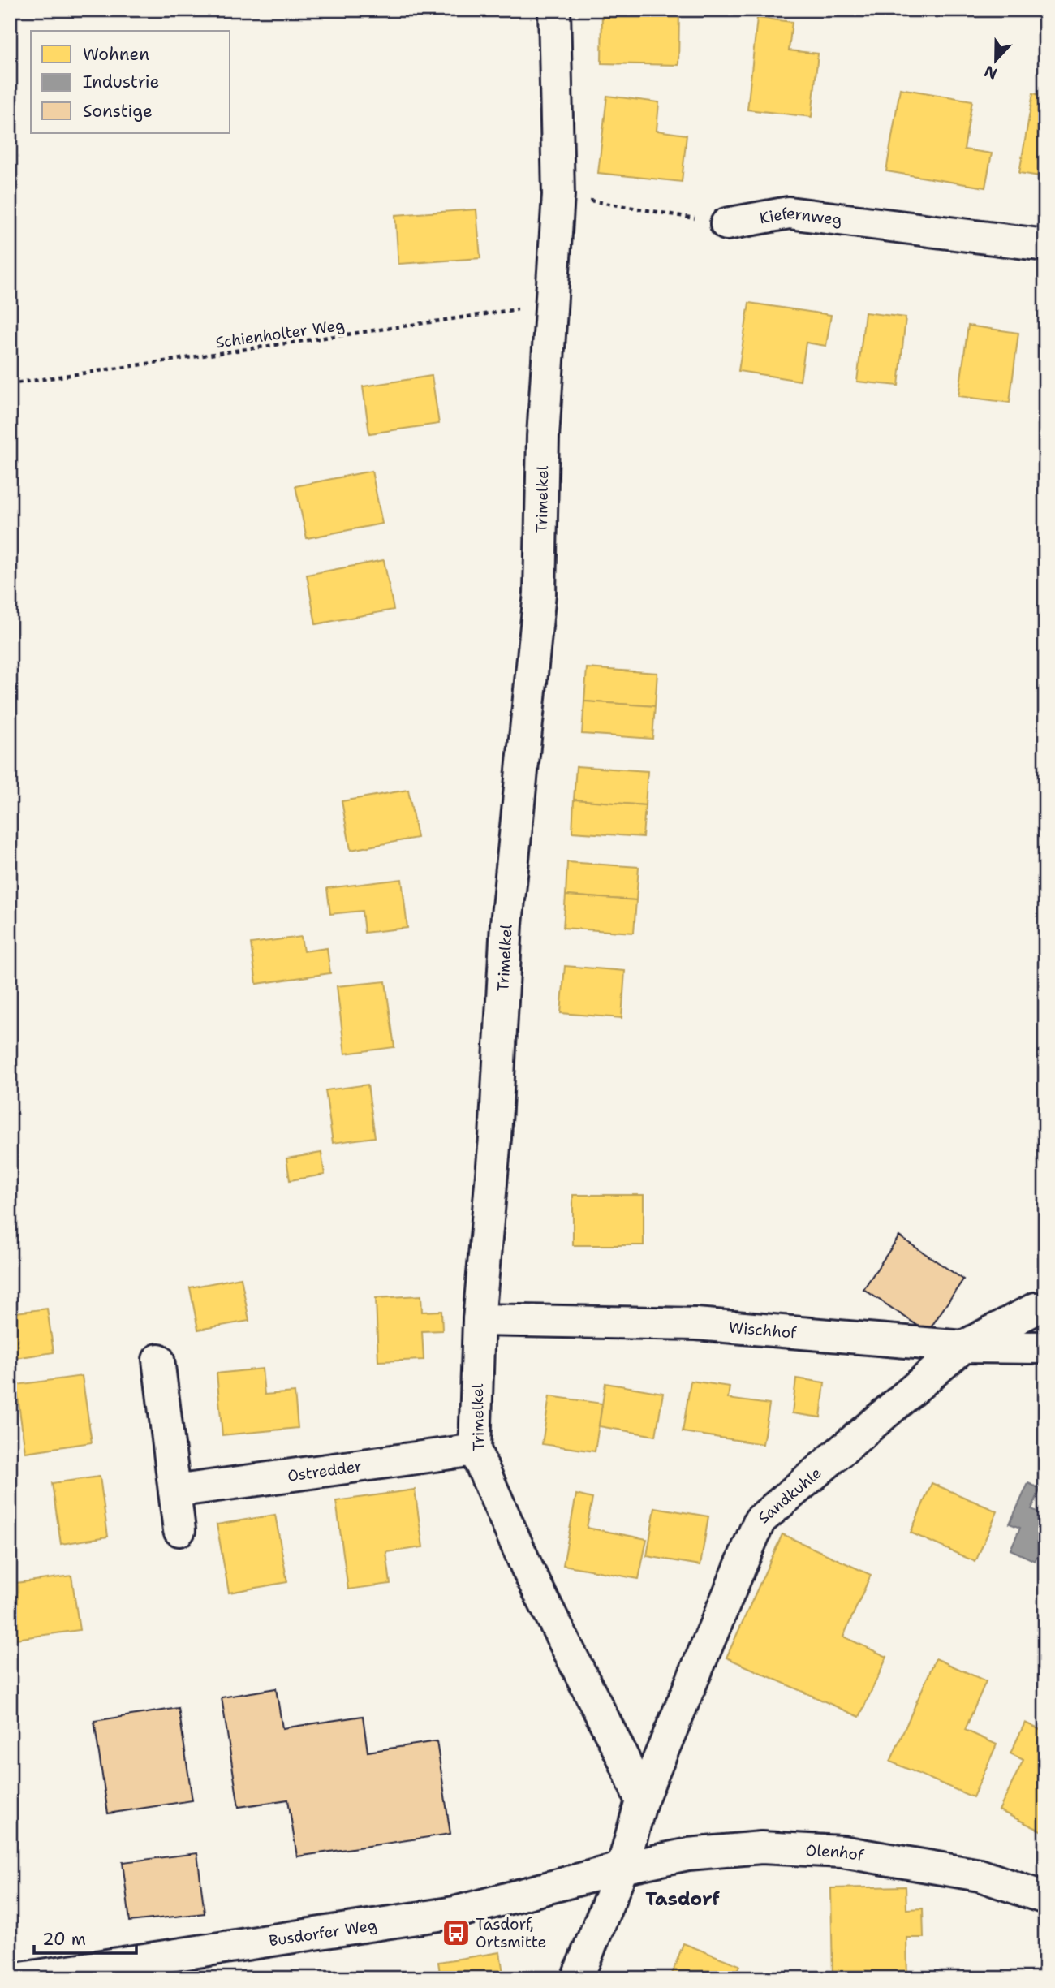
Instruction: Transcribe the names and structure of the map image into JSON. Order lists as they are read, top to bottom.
{
  "streets": {
    "street": [
      "Kiefernweg",
      "Trimelkel",
      "Wischhof",
      "Ostredder",
      "Sandkuhle",
      "Olenhof",
      "Busdorfer Weg"
    ],
    "path": ["Schienholter Weg"]
  },
  "crossings": [
    ["Schienholter Weg", "Trimelkel"],
    ["Trimelkel", "Wischhof"],
    ["Trimelkel", "Ostredder"],
    ["Trimelkel", "Sandkuhle"],
    ["Wischhof", "Sandkuhle"],
    ["Olenhof", "Busdorfer Weg"]
  ],
  "districts": ["Tasdorf"],
  "places": {
    "bus stop": ["Tasdorf, Ortsmitte"]
  },
  "legend": ["Wohnen", "Industrie", "Sonstige"],
  "scale_bar": "20 m",
  "north": "bottom"
}
